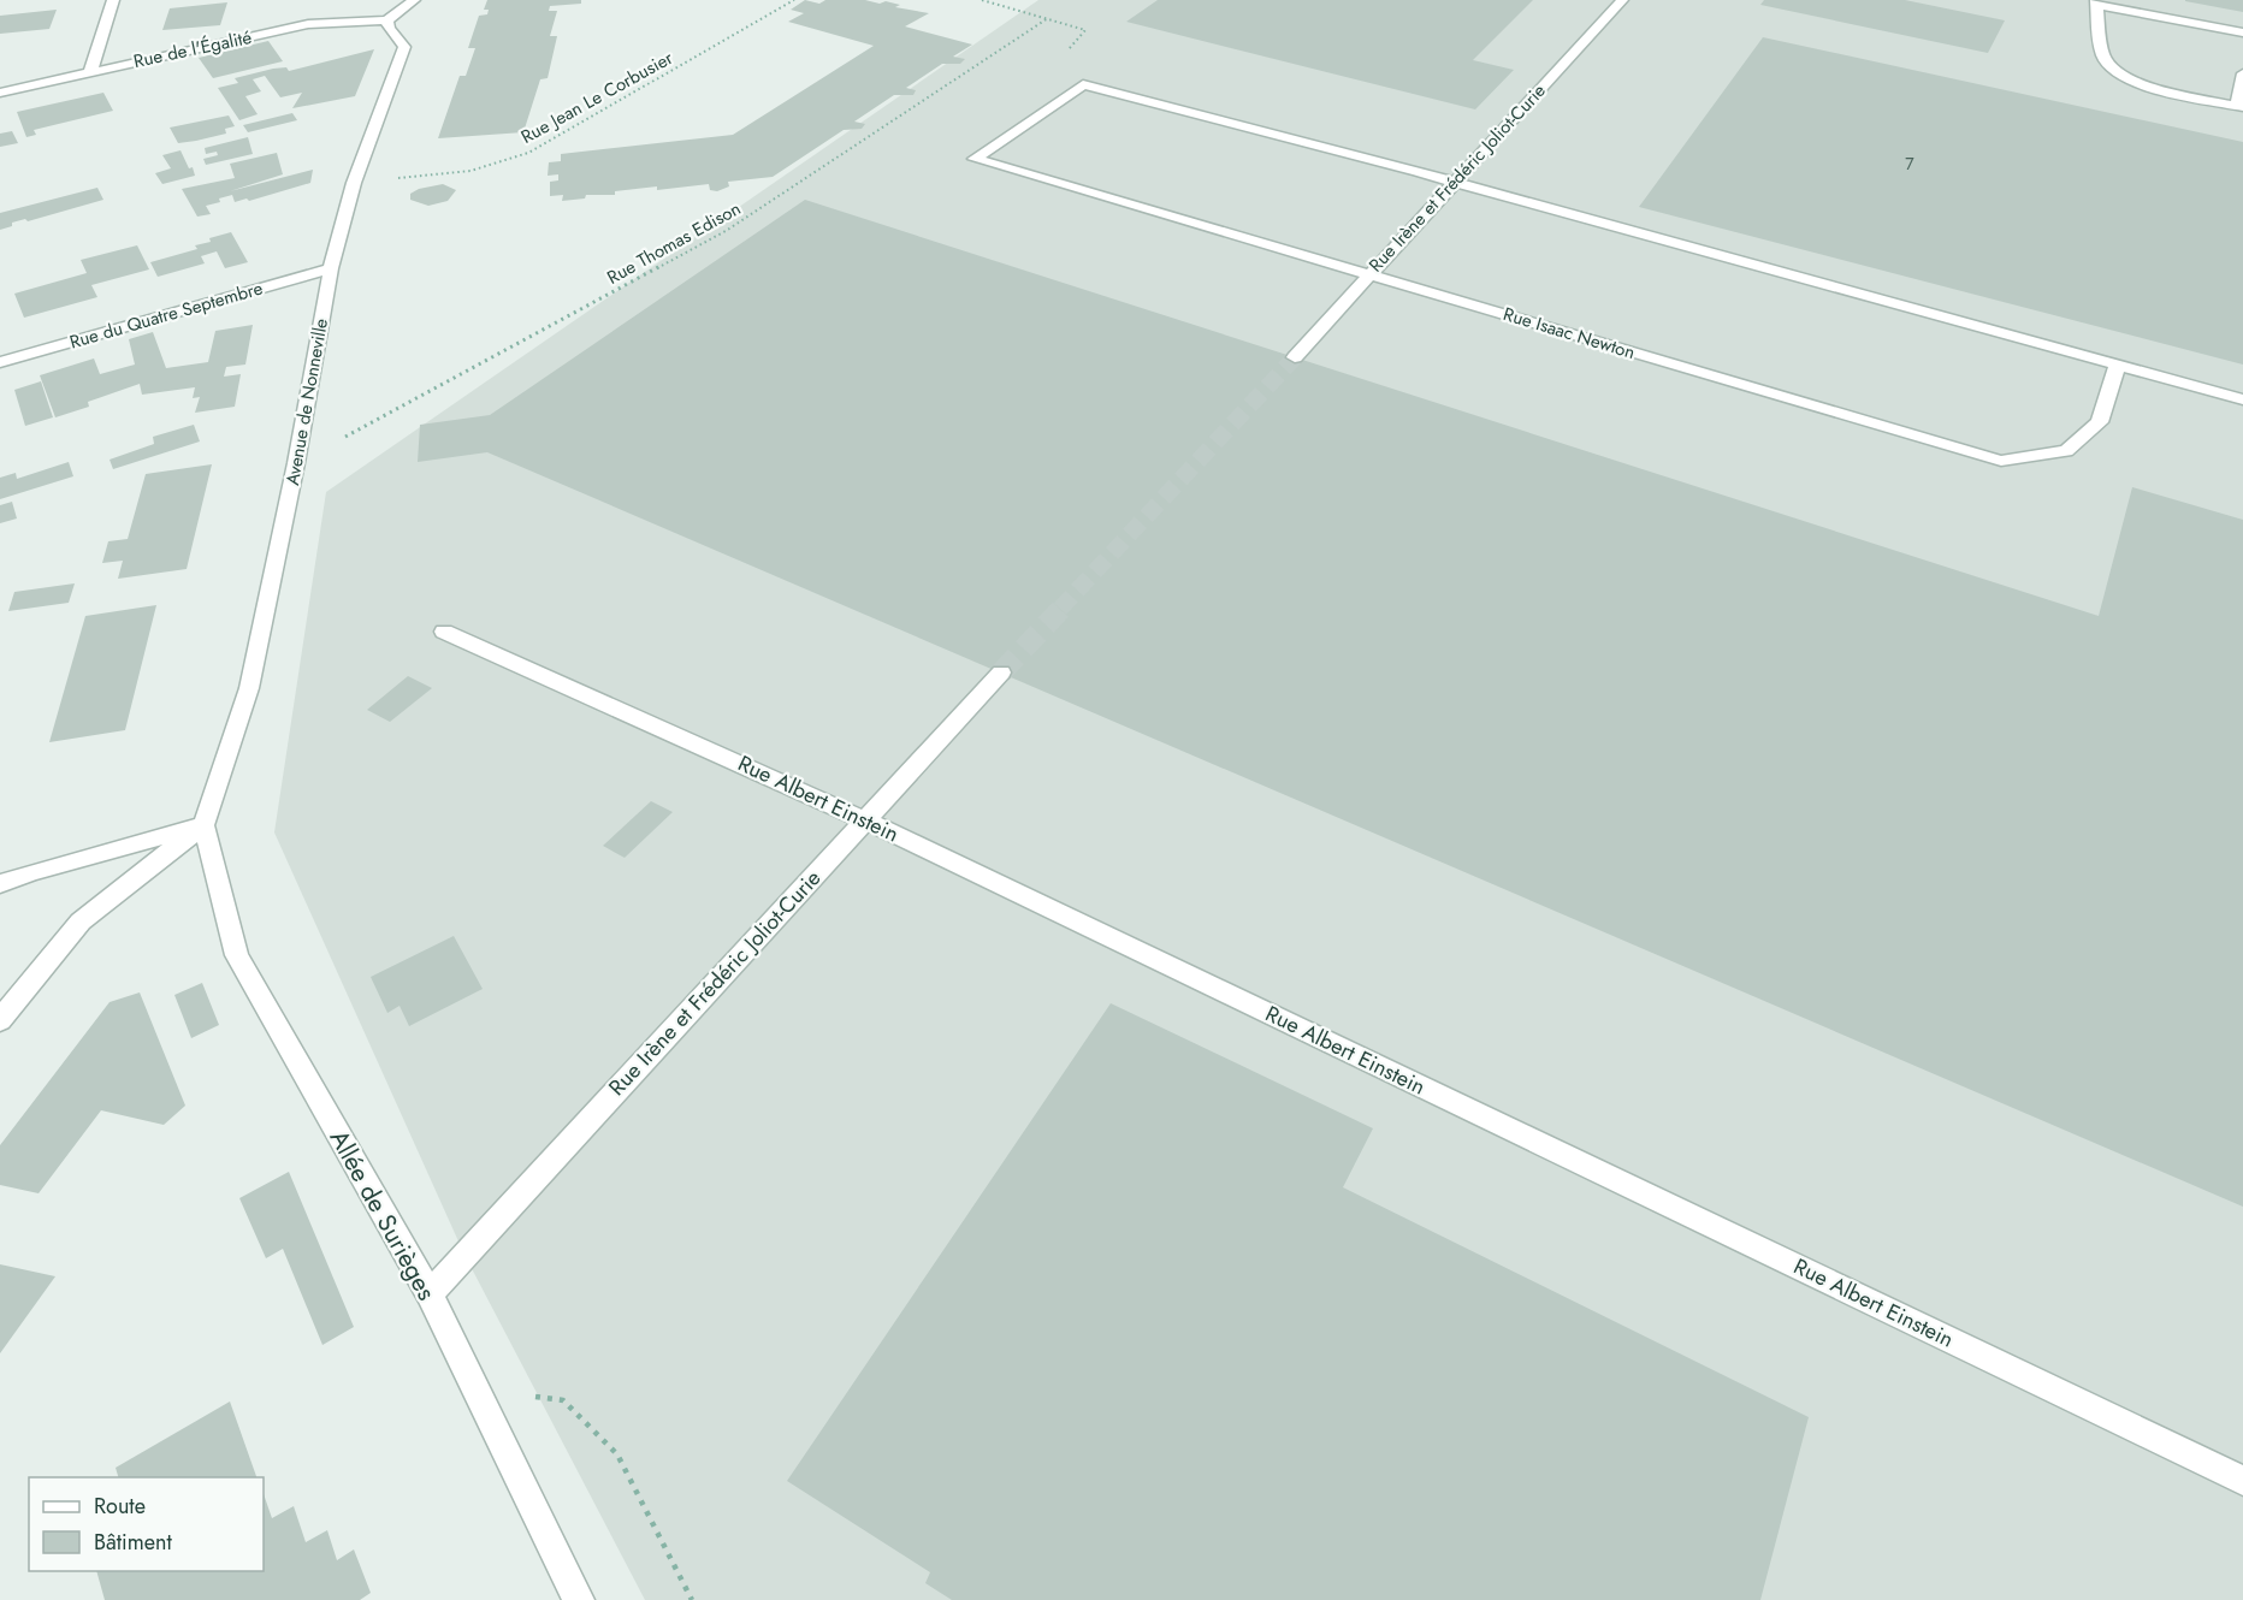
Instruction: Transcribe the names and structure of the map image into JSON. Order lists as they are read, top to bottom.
{
  "streets": {
    "street": [
      "Rue de l'Égalité",
      "Rue Irène et Frédéric Joliot-Curie",
      "Rue du Quatre Septembre",
      "Rue Isaac Newton",
      "Avenue de Nonneville",
      "Rue Albert Einstein",
      "Allée de Surièges"
    ],
    "path": ["Rue Jean Le Corbusier", "Rue Thomas Edison"]
  },
  "crossings": [
    ["Rue de l'Égalité", "Avenue de Nonneville"],
    ["Rue Jean Le Corbusier", "Avenue de Nonneville"],
    ["Rue Irène et Frédéric Joliot-Curie", "Rue Isaac Newton"],
    ["Rue Irène et Frédéric Joliot-Curie", "Rue Albert Einstein"],
    ["Rue Irène et Frédéric Joliot-Curie", "Allée de Surièges"],
    ["Rue Thomas Edison", "Avenue de Nonneville"],
    ["Rue du Quatre Septembre", "Avenue de Nonneville"],
    ["Avenue de Nonneville", "Allée de Surièges"]
  ],
  "house_numbers": ["7"],
  "legend": ["Route", "Bâtiment"]
}
